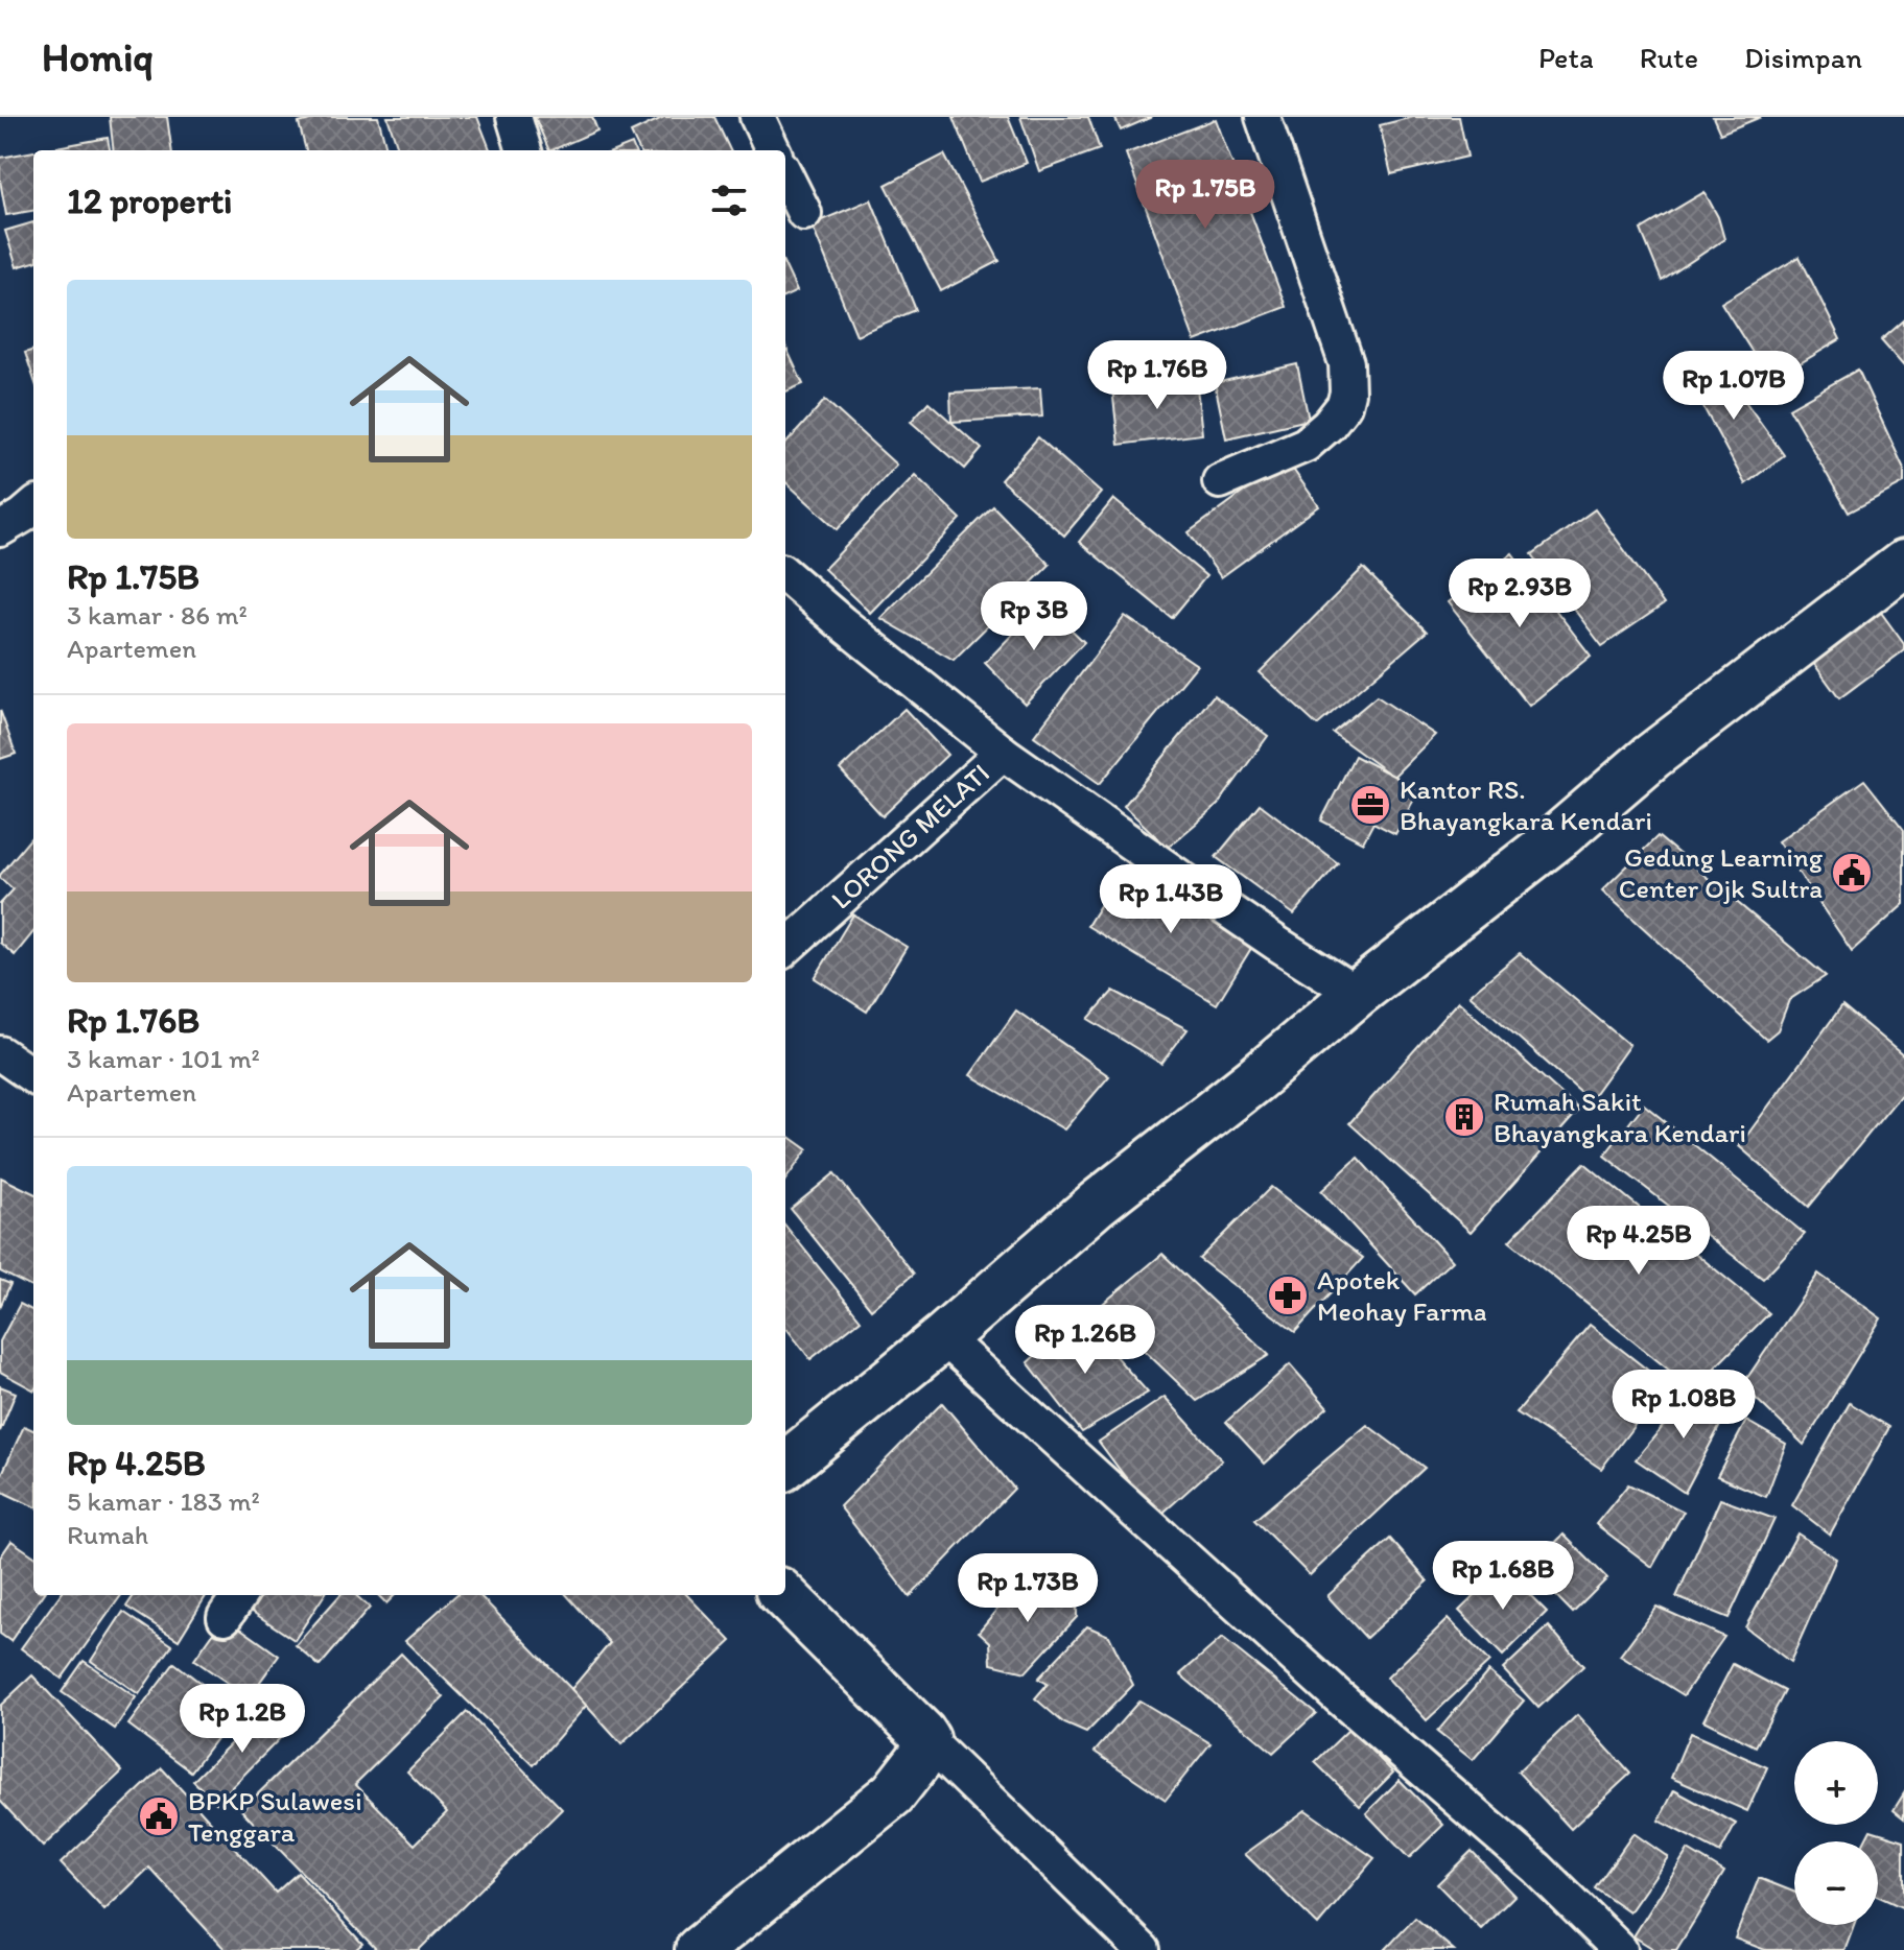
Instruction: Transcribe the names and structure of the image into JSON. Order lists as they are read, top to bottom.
{
  "streets": {
    "street": ["LORONG MELATI"]
  },
  "places": {
    "office": ["Kantor RS. Bhayangkara Kendari"],
    "public building": ["Gedung Learning Center Ojk Sultra", "BPKP Sulawesi Tenggara"],
    "building": ["Rumah Sakit Bhayangkara Kendari"],
    "pharmacy": ["Apotek Meohay Farma"]
  },
  "page": {
    "header": "Homiq",
    "nav": ["Peta", "Rute", "Disimpan"],
    "heading": "12 properti",
    "price": [
      "Rp 1.75B",
      "Rp 1.76B",
      "Rp 1.07B",
      "Rp 2.93B",
      "Rp 3B",
      "Rp 1.43B",
      "Rp 4.25B",
      "Rp 1.26B",
      "Rp 1.08B",
      "Rp 1.68B",
      "Rp 1.73B",
      "Rp 1.2B"
    ],
    "list": [
      {
        "name": "Rp 1.75B",
        "note": "3 kamar · 86 m² · Apartemen"
      },
      {
        "name": "Rp 1.76B",
        "note": "3 kamar · 101 m² · Apartemen"
      },
      {
        "name": "Rp 4.25B",
        "note": "5 kamar · 183 m² · Rumah"
      }
    ],
    "map_buttons": ["+", "−"]
  }
}
